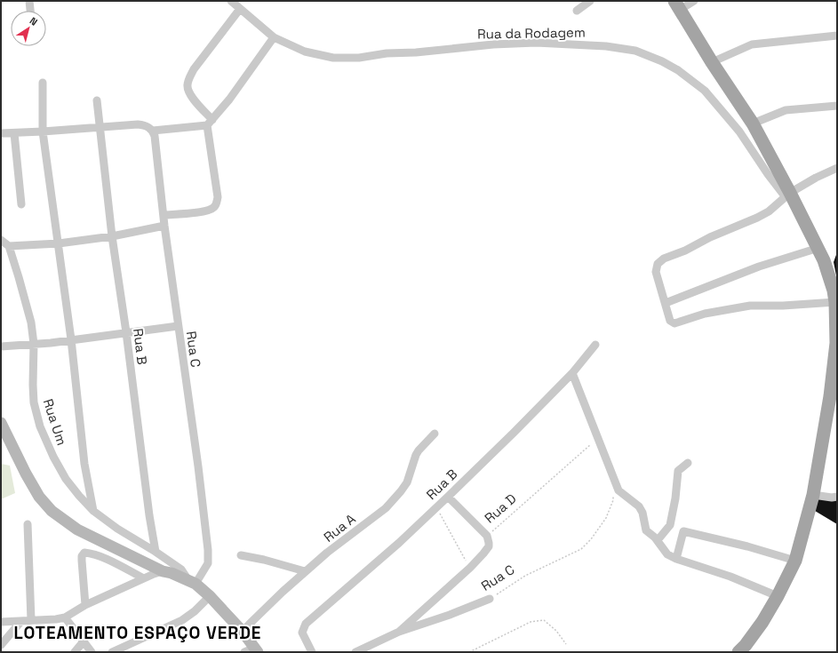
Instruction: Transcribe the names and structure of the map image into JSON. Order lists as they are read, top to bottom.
{
  "streets": {
    "street": [
      "Rua da Rodagem",
      "Rua B",
      "Rua C",
      "Rua Um",
      "Rua D",
      "Rua A"
    ]
  },
  "crossings": [
    ["Rua B", "Rua Um"],
    ["Rua C", "Rua D"]
  ],
  "districts": ["LOTEAMENTO ESPAÇO VERDE"],
  "north": "top right"
}
